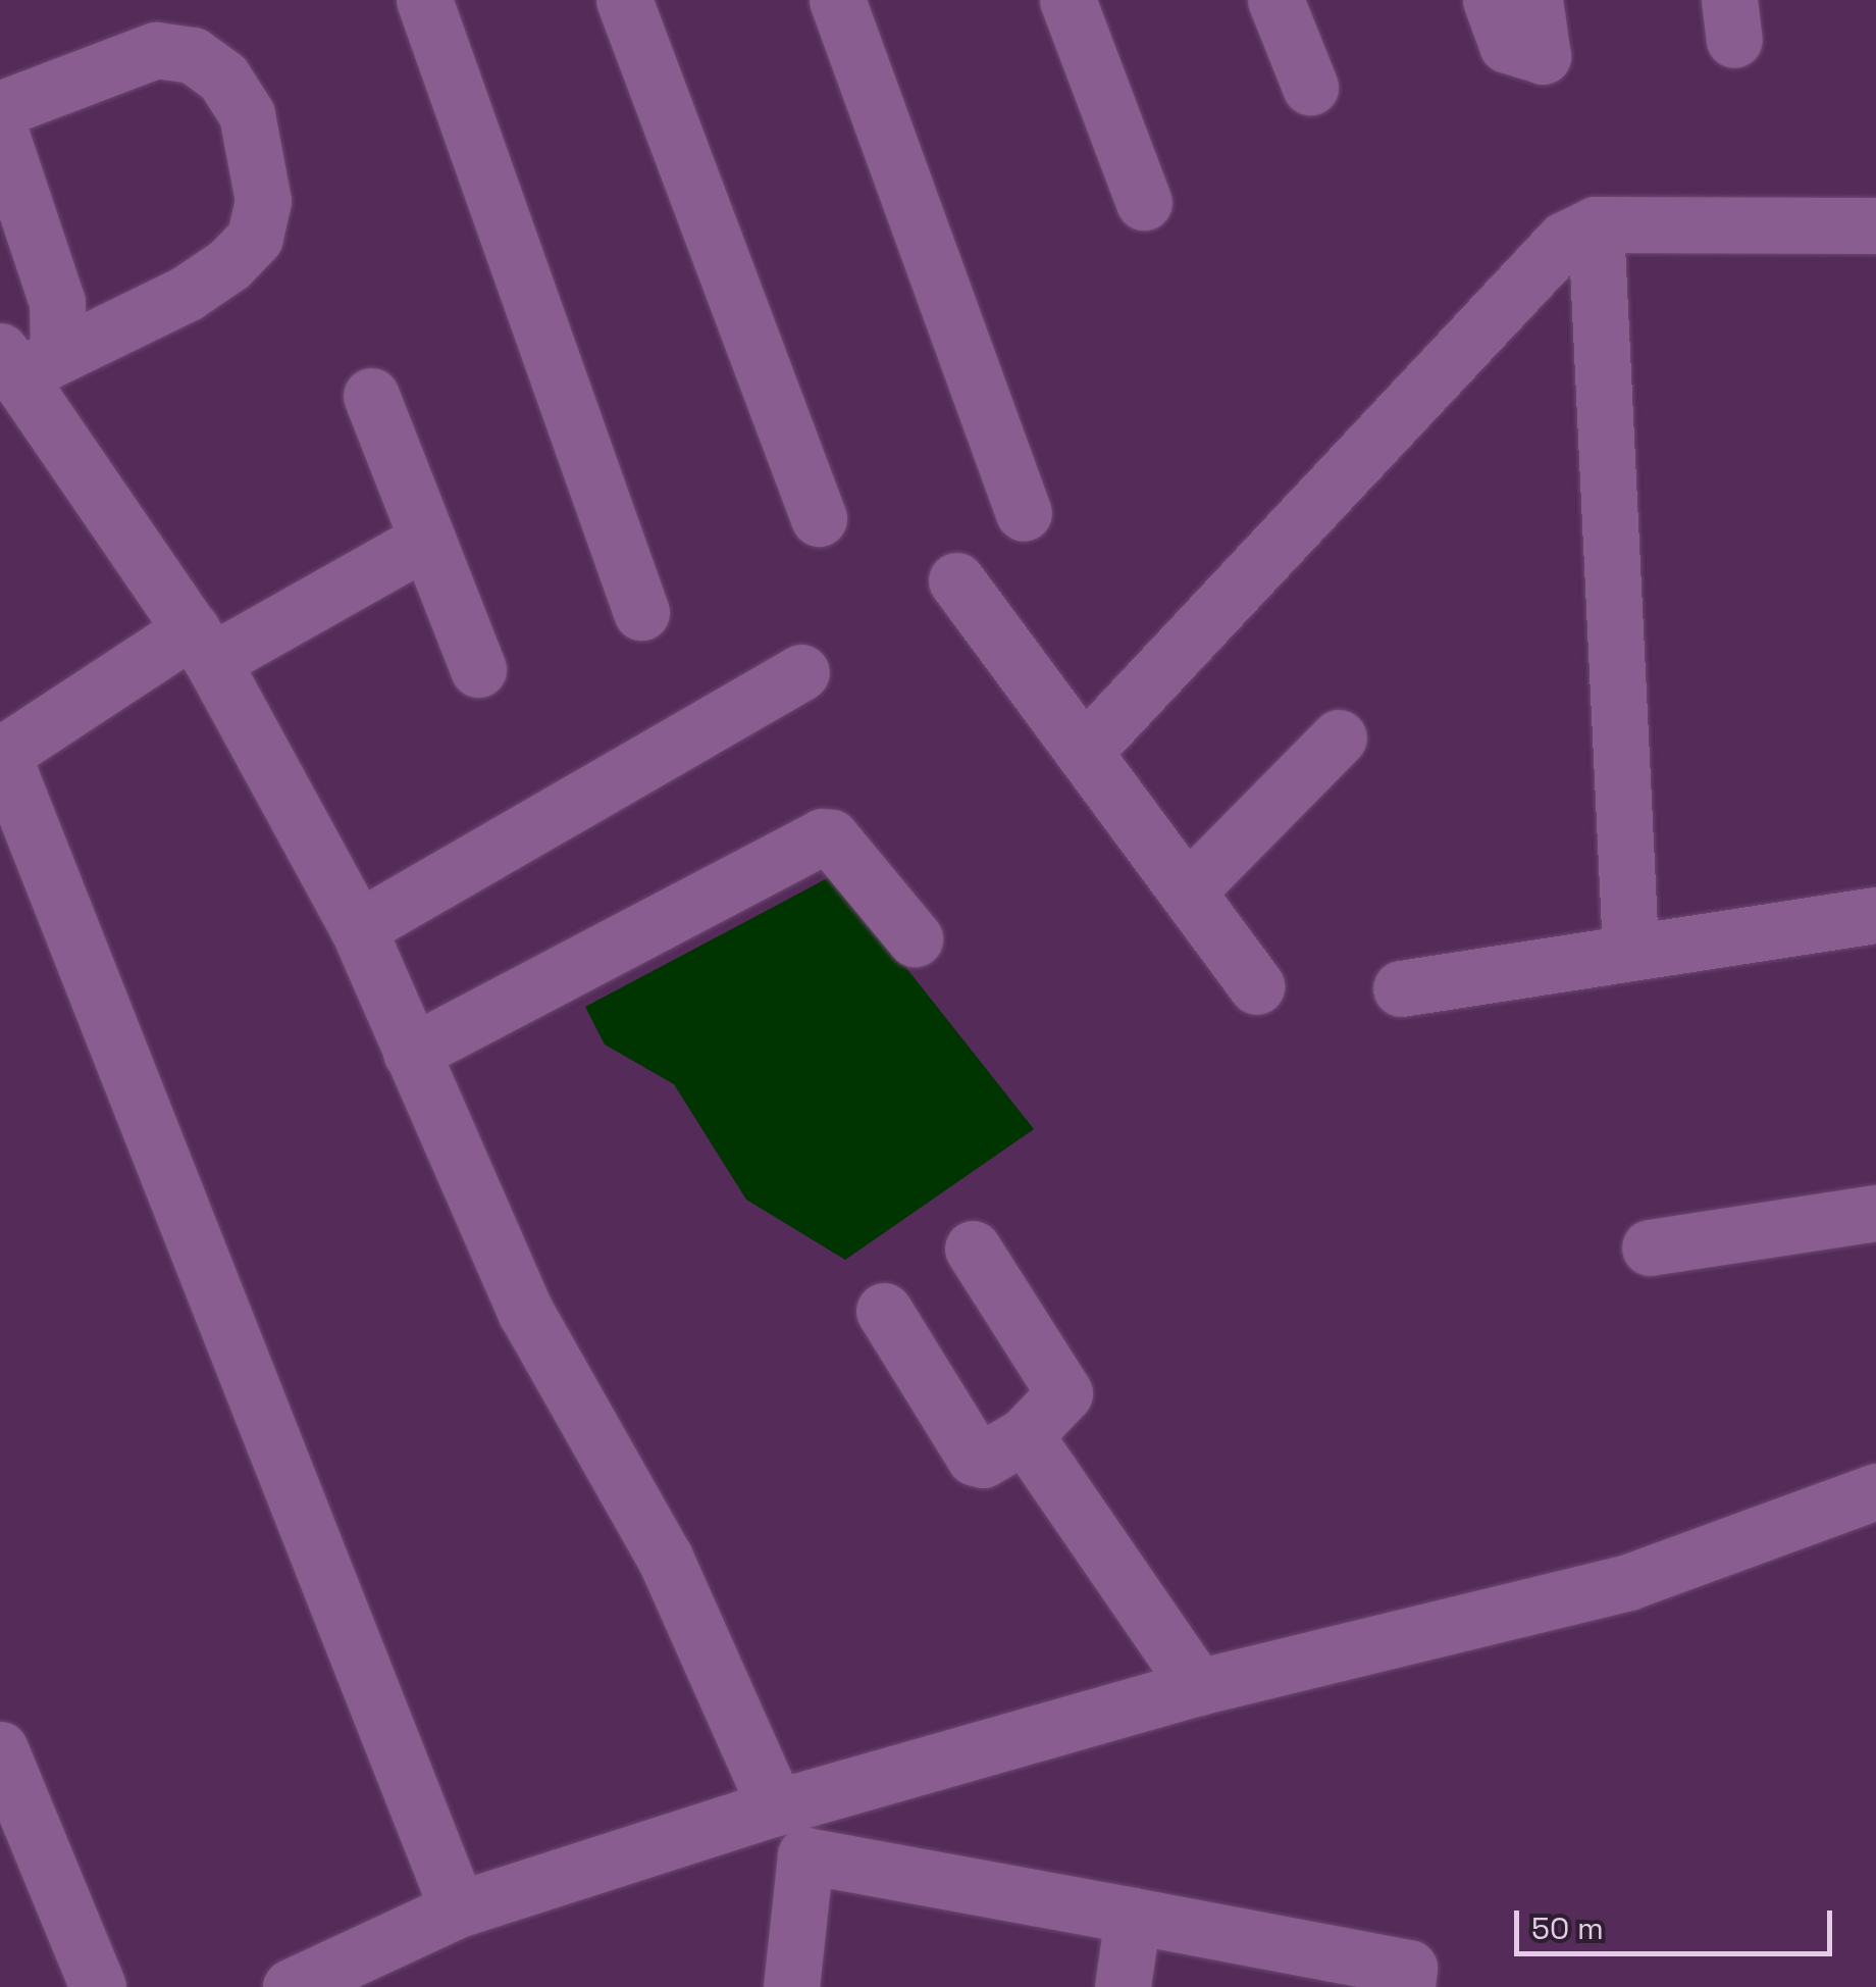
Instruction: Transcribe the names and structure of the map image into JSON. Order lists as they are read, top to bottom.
{
  "scale_bar": "50 m"
}
